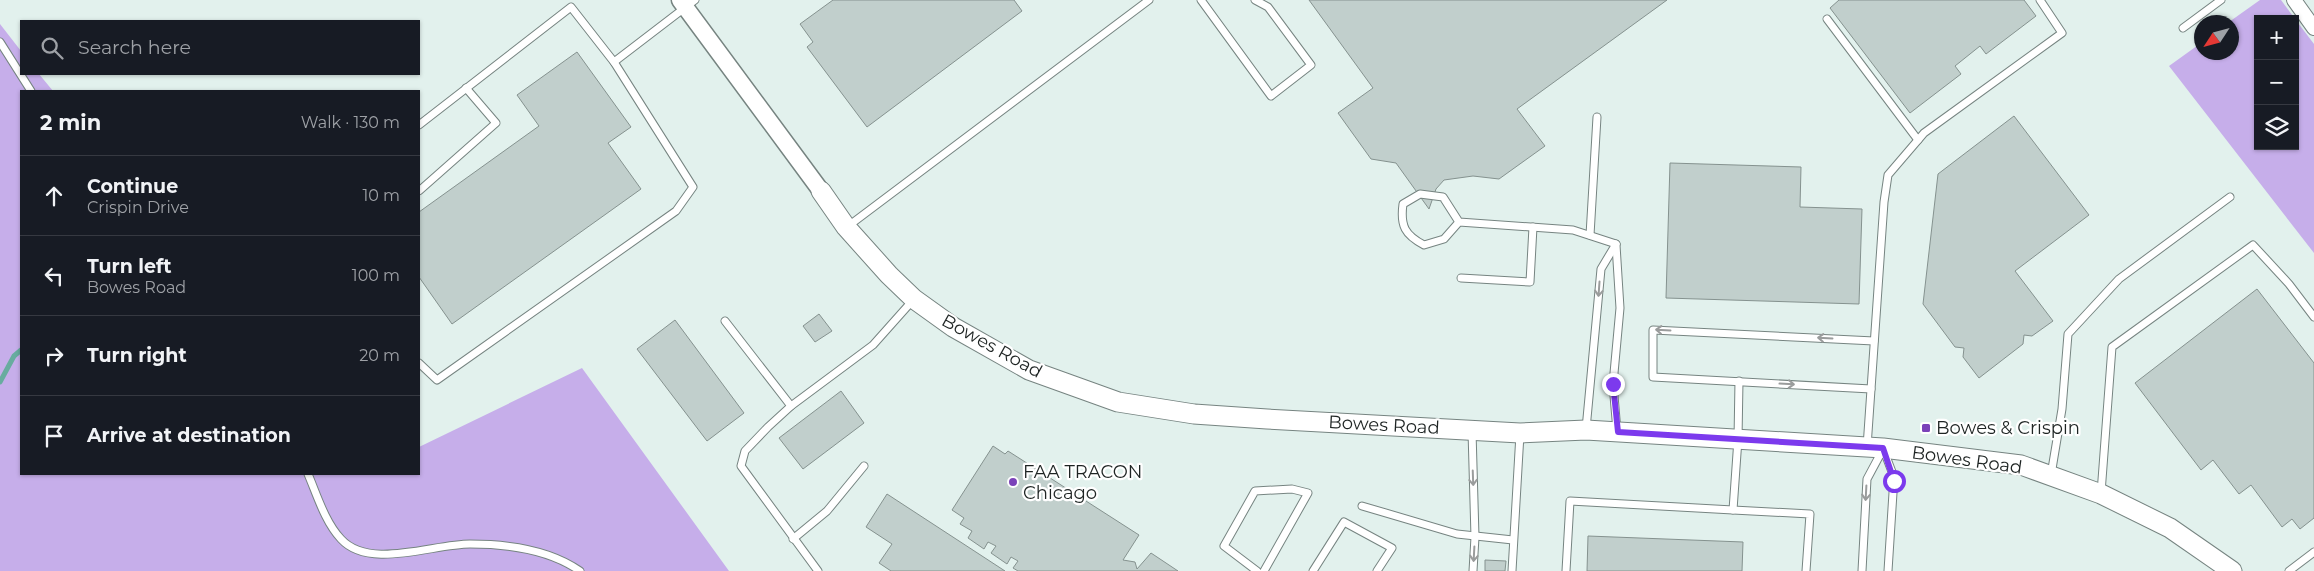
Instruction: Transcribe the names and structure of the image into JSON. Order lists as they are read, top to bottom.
{
  "streets": {
    "main road": ["Bowes Road"]
  },
  "places": {
    "transit": ["Bowes & Crispin"],
    "other": ["FAA TRACON Chicago"]
  },
  "north": "bottom left",
  "page": {
    "map_buttons": ["+", "−"],
    "search": "Search here",
    "heading": ["2 min", "Walk · 130 m"],
    "list": [
      ["Continue", "Crispin Drive", "10 m"],
      ["Turn left", "Bowes Road", "100 m"],
      ["Turn right", "20 m"],
      "Arrive at destination"
    ]
  }
}
